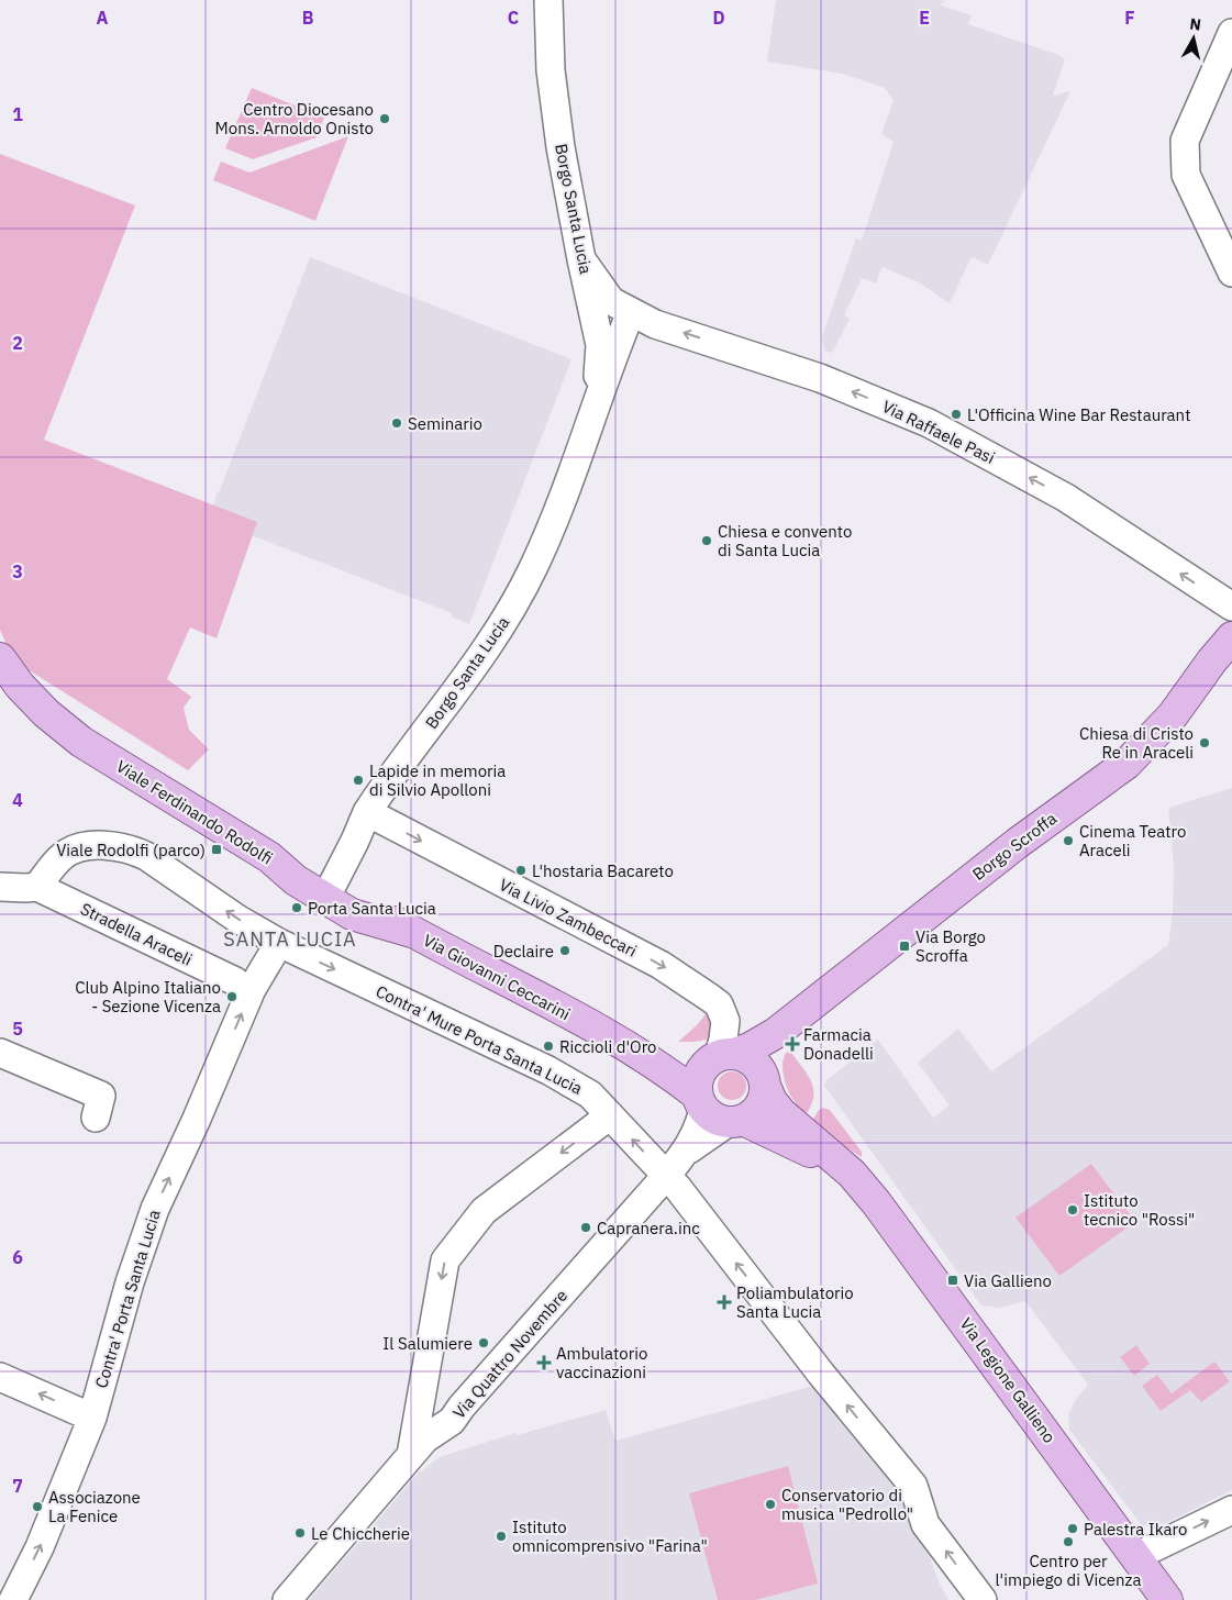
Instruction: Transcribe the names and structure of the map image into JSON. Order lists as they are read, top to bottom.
{
  "streets": {
    "main road": [
      "Viale Ferdinando Rodolfi",
      "Borgo Scroffa",
      "Via Giovanni Ceccarini",
      "Via Legione Gallieno"
    ],
    "street": [
      "Borgo Santa Lucia",
      "Via Raffaele Pasi",
      "Via Livio Zambeccari",
      "Stradella Araceli",
      "Contra' Mure Porta Santa Lucia",
      "Contra' Porta Santa Lucia",
      "Via Quattro Novembre"
    ]
  },
  "crossings": [
    ["Borgo Santa Lucia", "Via Raffaele Pasi"],
    ["Borgo Santa Lucia", "Via Livio Zambeccari"],
    ["Borgo Santa Lucia", "Via Giovanni Ceccarini"],
    ["Viale Ferdinando Rodolfi", "Via Giovanni Ceccarini"],
    ["Borgo Scroffa", "Via Livio Zambeccari"],
    ["Borgo Scroffa", "Via Giovanni Ceccarini"],
    ["Borgo Scroffa", "Via Quattro Novembre"],
    ["Borgo Scroffa", "Via Legione Gallieno"],
    ["Via Livio Zambeccari", "Via Giovanni Ceccarini"],
    ["Via Livio Zambeccari", "Via Quattro Novembre"],
    ["Via Livio Zambeccari", "Via Legione Gallieno"],
    ["Stradella Araceli", "Contra' Mure Porta Santa Lucia"],
    ["Via Giovanni Ceccarini", "Via Quattro Novembre"],
    ["Via Giovanni Ceccarini", "Via Legione Gallieno"],
    ["Contra' Mure Porta Santa Lucia", "Contra' Porta Santa Lucia"],
    ["Contra' Mure Porta Santa Lucia", "Via Quattro Novembre"],
    ["Via Quattro Novembre", "Via Legione Gallieno"]
  ],
  "one_way": ["Via Raffaele Pasi", "Via Livio Zambeccari", "Contra' Porta Santa Lucia"],
  "districts": ["SANTA LUCIA"],
  "places": {
    "other": [
      "Centro Diocesano Mons. Arnoldo Onisto",
      "L'Officina Wine Bar Restaurant",
      "Seminario",
      "Chiesa e convento di Santa Lucia",
      "Chiesa di Cristo Re in Araceli",
      "Lapide in memoria di Silvio Apolloni",
      "Cinema Teatro Araceli",
      "L'hostaria Bacareto",
      "Porta Santa Lucia",
      "Declaire",
      "Club Alpino Italiano - Sezione Vicenza",
      "Riccioli d'Oro",
      "Istituto tecnico \"Rossi\"",
      "Capranera.inc",
      "Il Salumiere",
      "Conservatorio di musica \"Pedrollo\"",
      "Associazone La Fenice",
      "Palestra Ikaro",
      "Le Chiccherie",
      "Istituto omnicomprensivo \"Farina\"",
      "Centro per l'impiego di Vicenza"
    ],
    "transit": ["Viale Rodolfi (parco)", "Via Borgo Scroffa", "Via Gallieno"],
    "health": ["Farmacia Donadelli", "Poliambulatorio Santa Lucia", "Ambulatorio vaccinazioni"]
  },
  "north": "top",
  "grid": {
    "columns": [
      "A",
      "B",
      "C",
      "D",
      "E",
      "F"
    ],
    "rows": [
      "1",
      "2",
      "3",
      "4",
      "5",
      "6",
      "7"
    ]
  }
}
